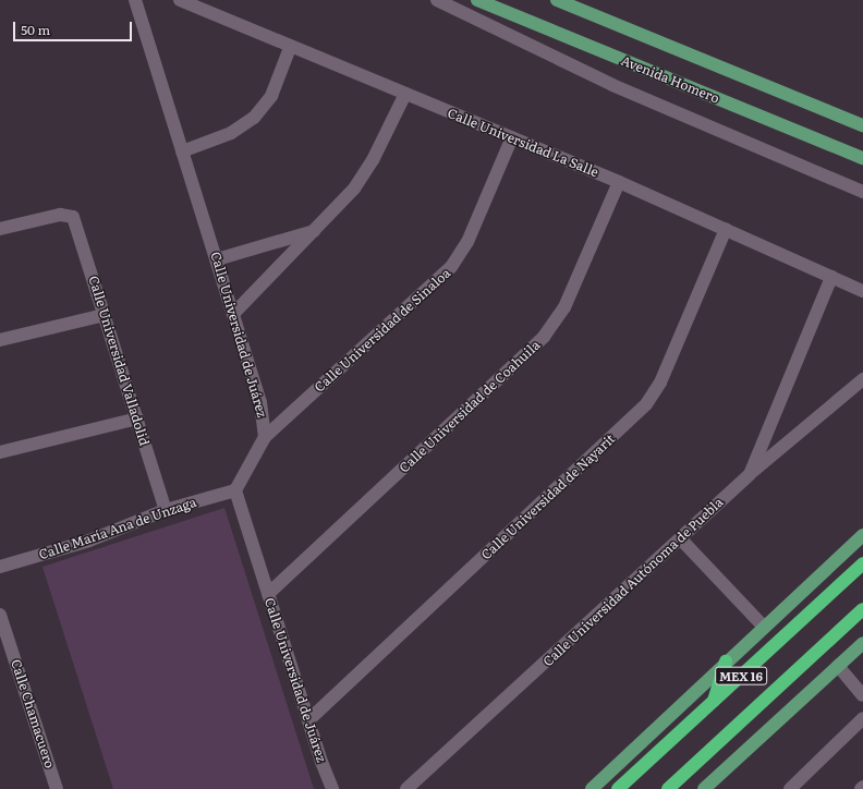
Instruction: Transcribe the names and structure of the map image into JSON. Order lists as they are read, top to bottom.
{
  "streets": {
    "highway": ["MEX 16"],
    "main road": ["Avenida Homero"],
    "street": [
      "Calle Universidad La Salle",
      "Calle Universidad de Sinaloa",
      "Calle Universidad de Juárez",
      "Calle Universidad Valladolid",
      "Calle Universidad de Coahuila",
      "Calle Universidad de Nayarit",
      "Calle María Ana de Unzaga",
      "Calle Universidad Autónoma de Puebla",
      "Calle Chamacuero"
    ]
  },
  "crossings": [
    ["Calle Universidad La Salle", "Calle Universidad de Sinaloa"],
    ["Calle Universidad La Salle", "Calle Universidad de Coahuila"],
    ["Calle Universidad La Salle", "Calle Universidad de Nayarit"],
    ["Calle Universidad de Sinaloa", "Calle Universidad de Juárez"],
    ["Calle Universidad de Juárez", "Calle Universidad de Coahuila"],
    ["Calle Universidad de Juárez", "Calle Universidad de Nayarit"],
    ["Calle Universidad de Juárez", "Calle María Ana de Unzaga"],
    ["Calle Universidad Valladolid", "Calle María Ana de Unzaga"]
  ],
  "scale_bar": "50 m"
}
